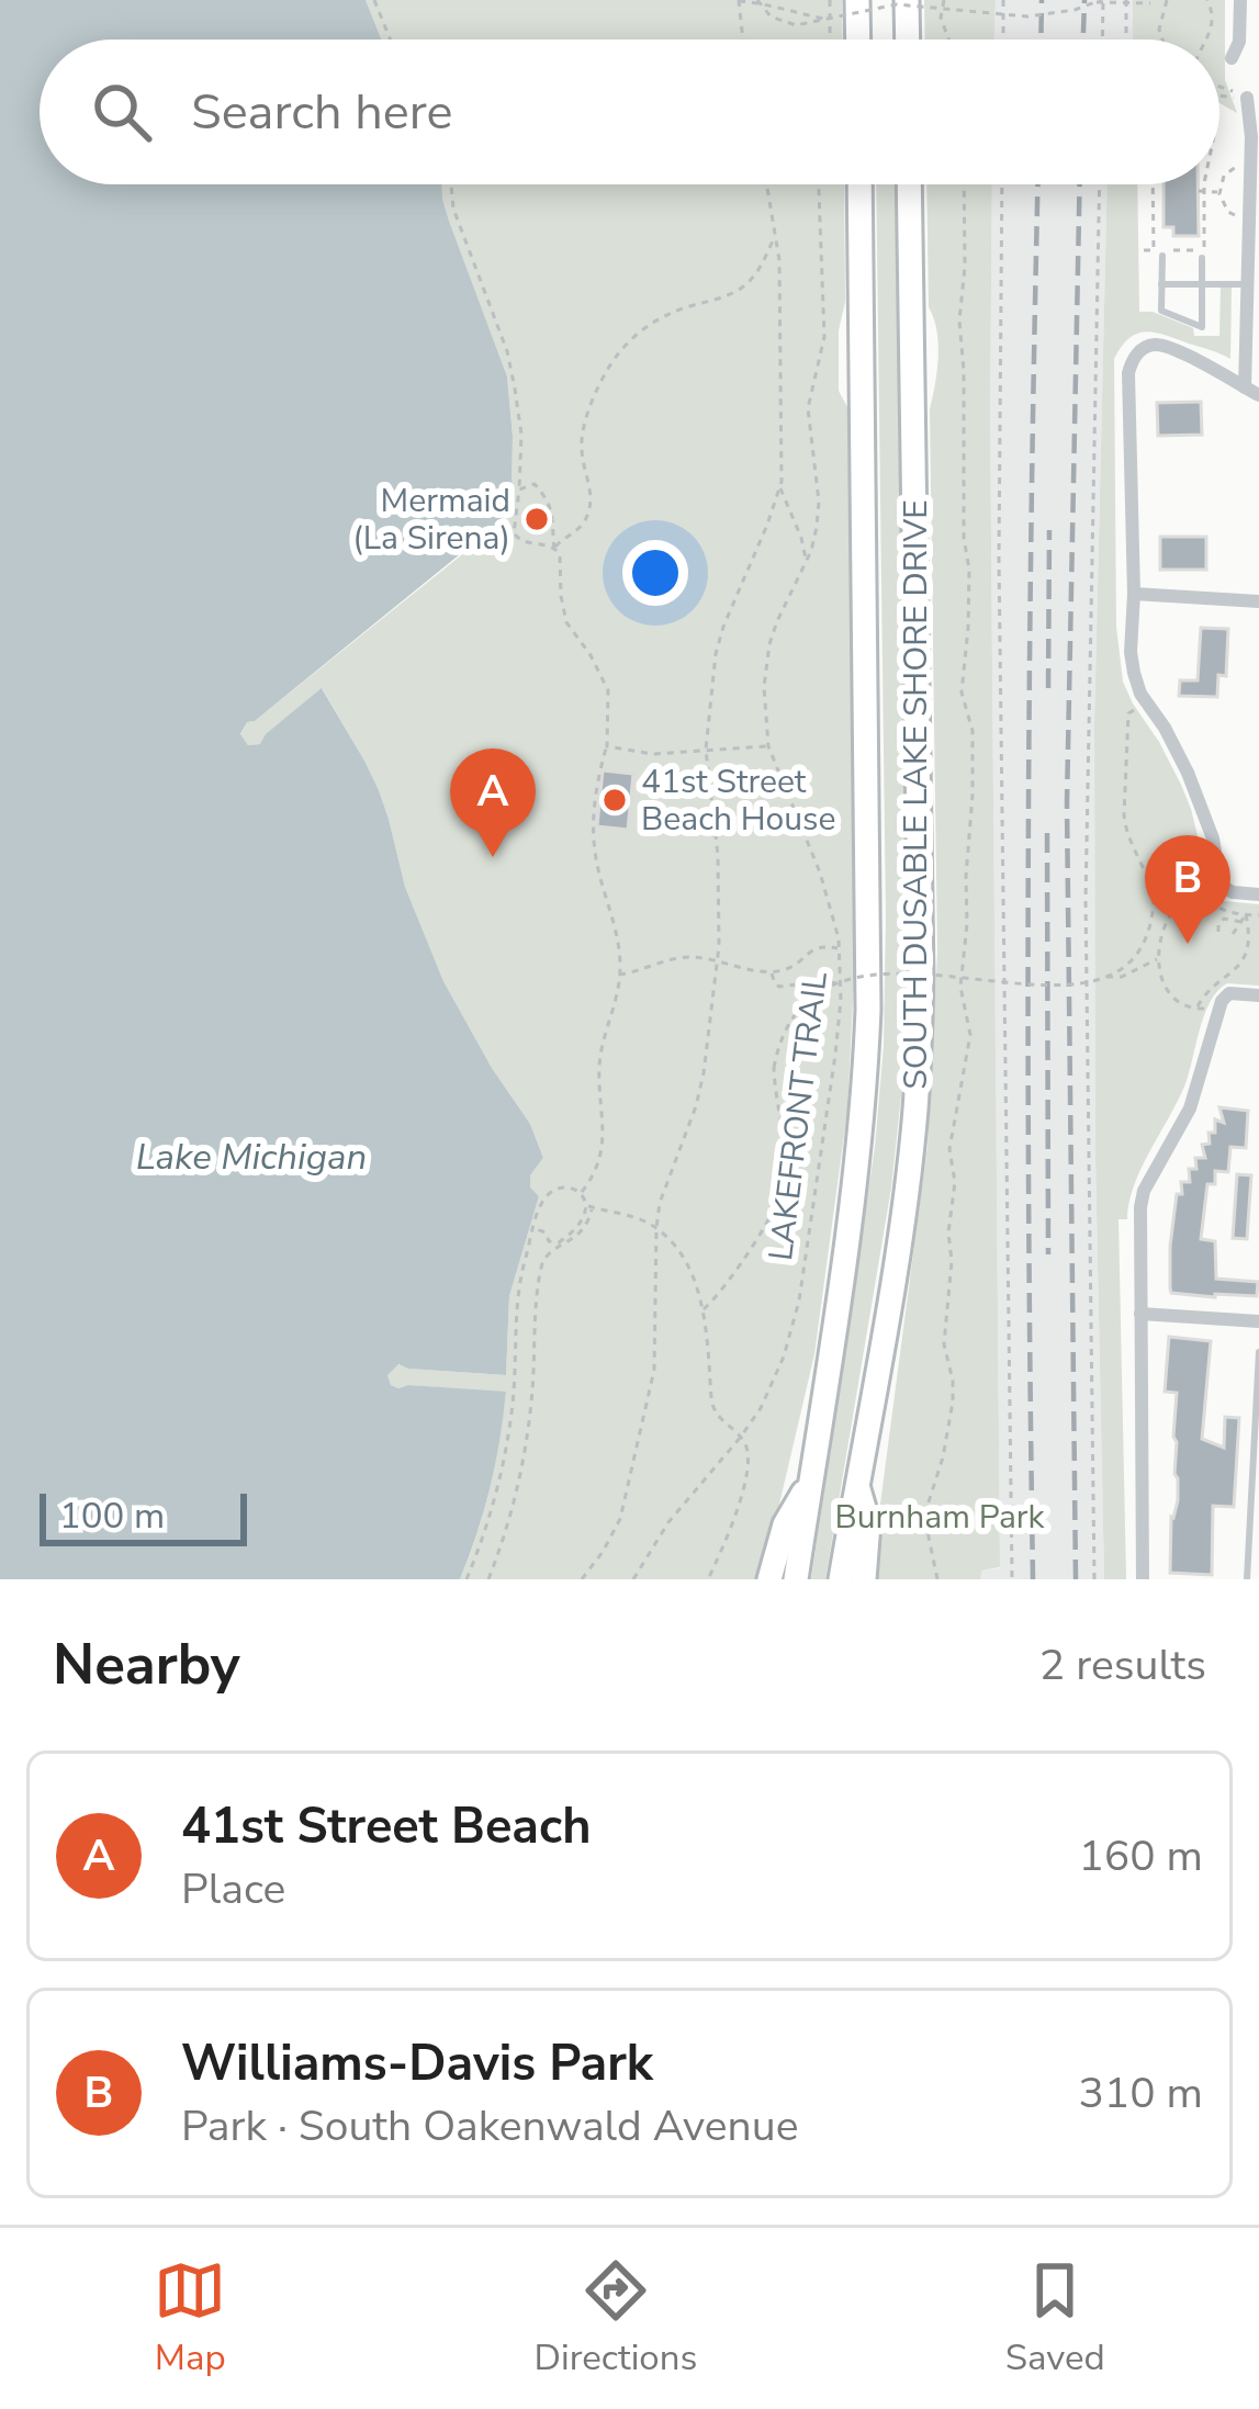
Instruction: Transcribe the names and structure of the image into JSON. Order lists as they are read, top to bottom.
{
  "streets": {
    "highway": ["SOUTH DUSABLE LAKE SHORE DRIVE"],
    "path": ["LAKEFRONT TRAIL"]
  },
  "water": ["Lake Michigan"],
  "parks": ["Burnham Park"],
  "places": ["Mermaid (La Sirena)", "41st Street Beach House"],
  "scale_bar": "100 m",
  "page": {
    "search": "Search here",
    "pins": ["A", "B"],
    "scale": "100 m",
    "heading": ["Nearby", "2 results"],
    "list": [
      {
        "mark": "A",
        "name": "41st Street Beach",
        "note": "Place",
        "value": "160 m"
      },
      {
        "mark": "B",
        "name": "Williams-Davis Park",
        "note": "Park · South Oakenwald Avenue",
        "value": "310 m"
      }
    ],
    "nav": ["Map", "Directions", "Saved"]
  }
}
